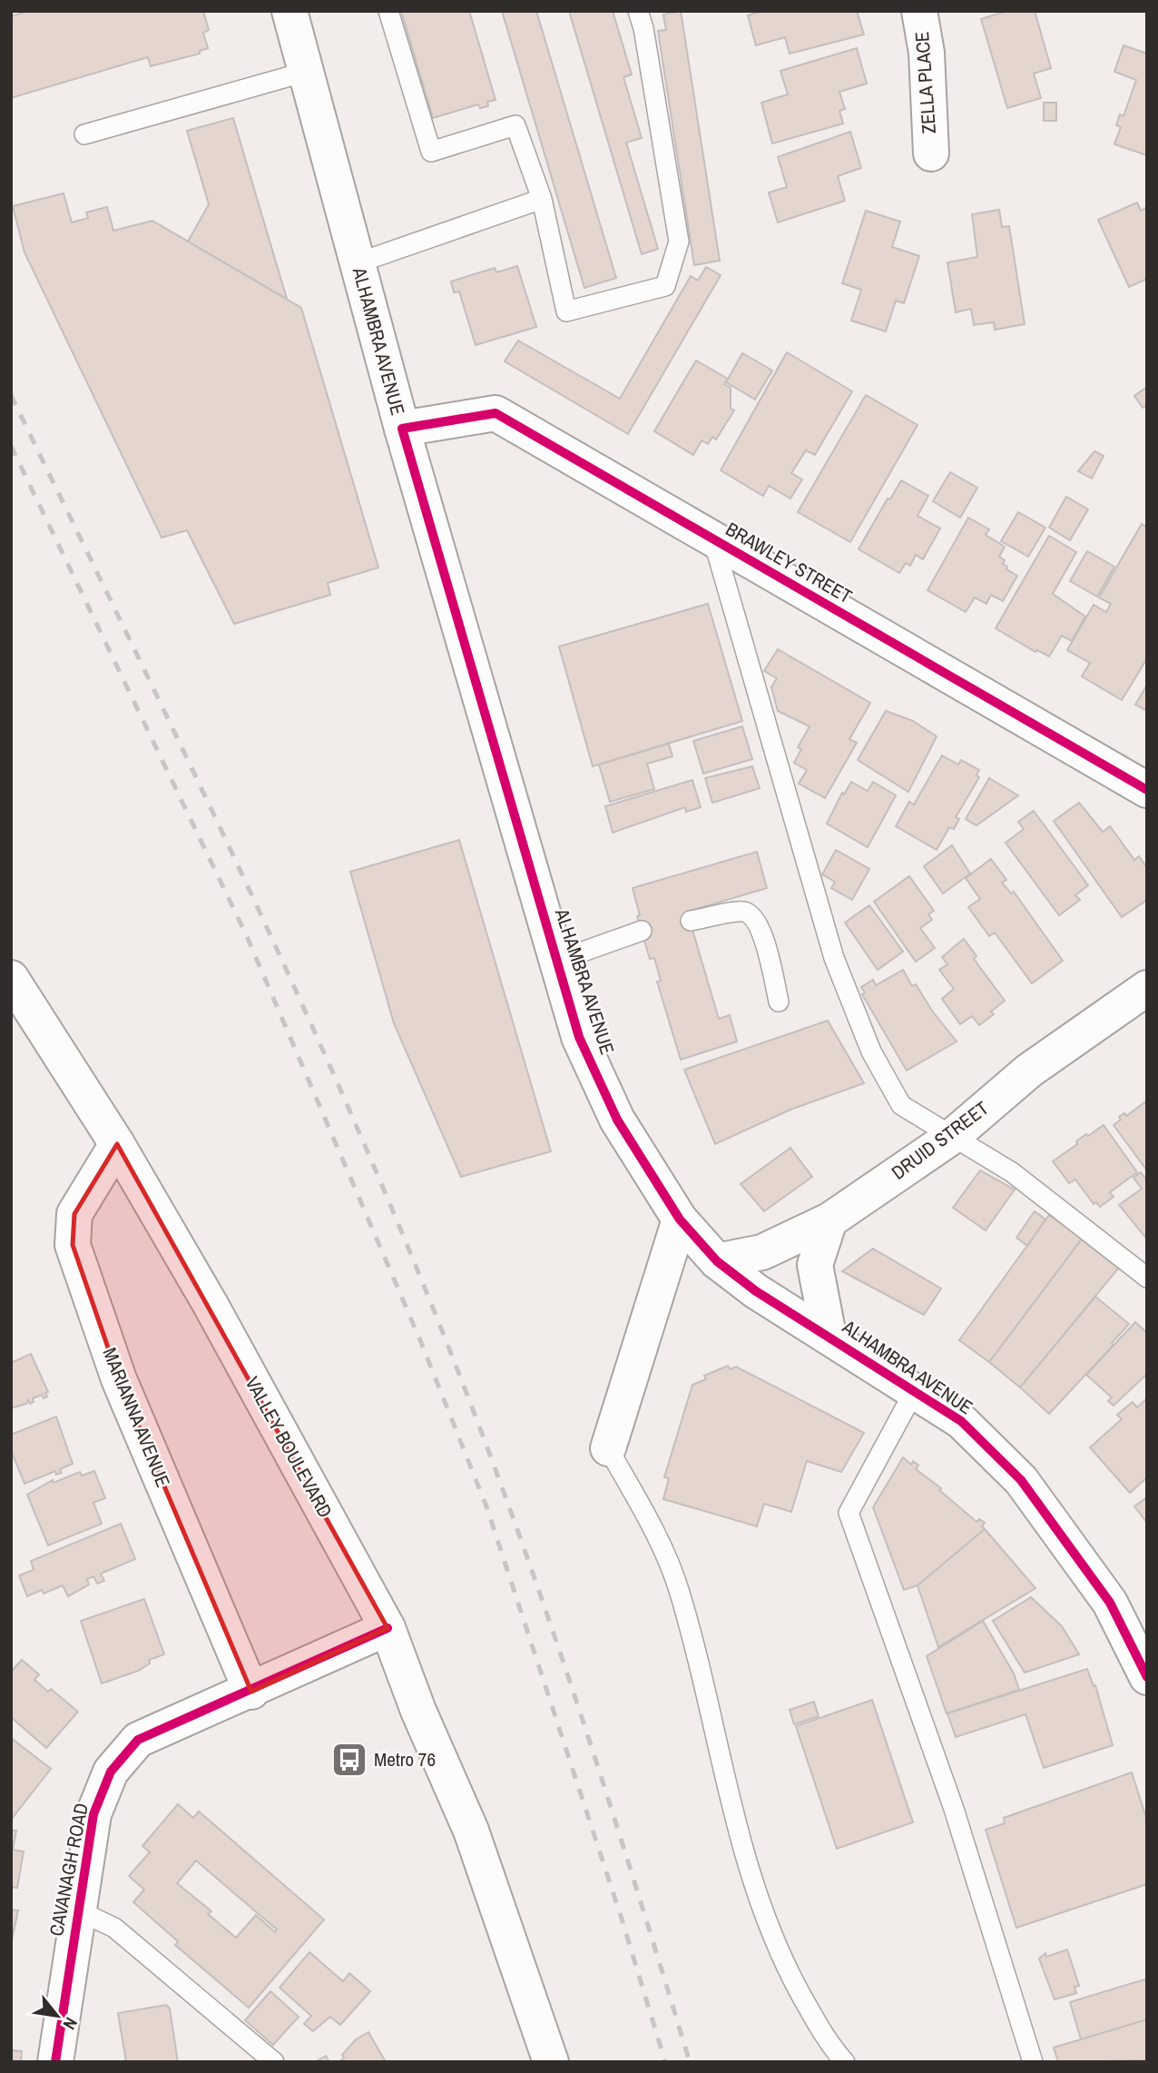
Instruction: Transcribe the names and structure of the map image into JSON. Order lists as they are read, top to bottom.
{
  "streets": {
    "main road": [
      "ZELLA PLACE",
      "ALHAMBRA AVENUE",
      "BRAWLEY STREET",
      "DRUID STREET",
      "MARIANNA AVENUE",
      "VALLEY BOULEVARD",
      "CAVANAGH ROAD"
    ]
  },
  "crossings": [
    ["ALHAMBRA AVENUE", "BRAWLEY STREET"],
    ["ALHAMBRA AVENUE", "DRUID STREET"],
    ["MARIANNA AVENUE", "VALLEY BOULEVARD"],
    ["MARIANNA AVENUE", "CAVANAGH ROAD"],
    ["VALLEY BOULEVARD", "CAVANAGH ROAD"]
  ],
  "places": {
    "bus stop": ["Metro 76"]
  },
  "north": "bottom right"
}
